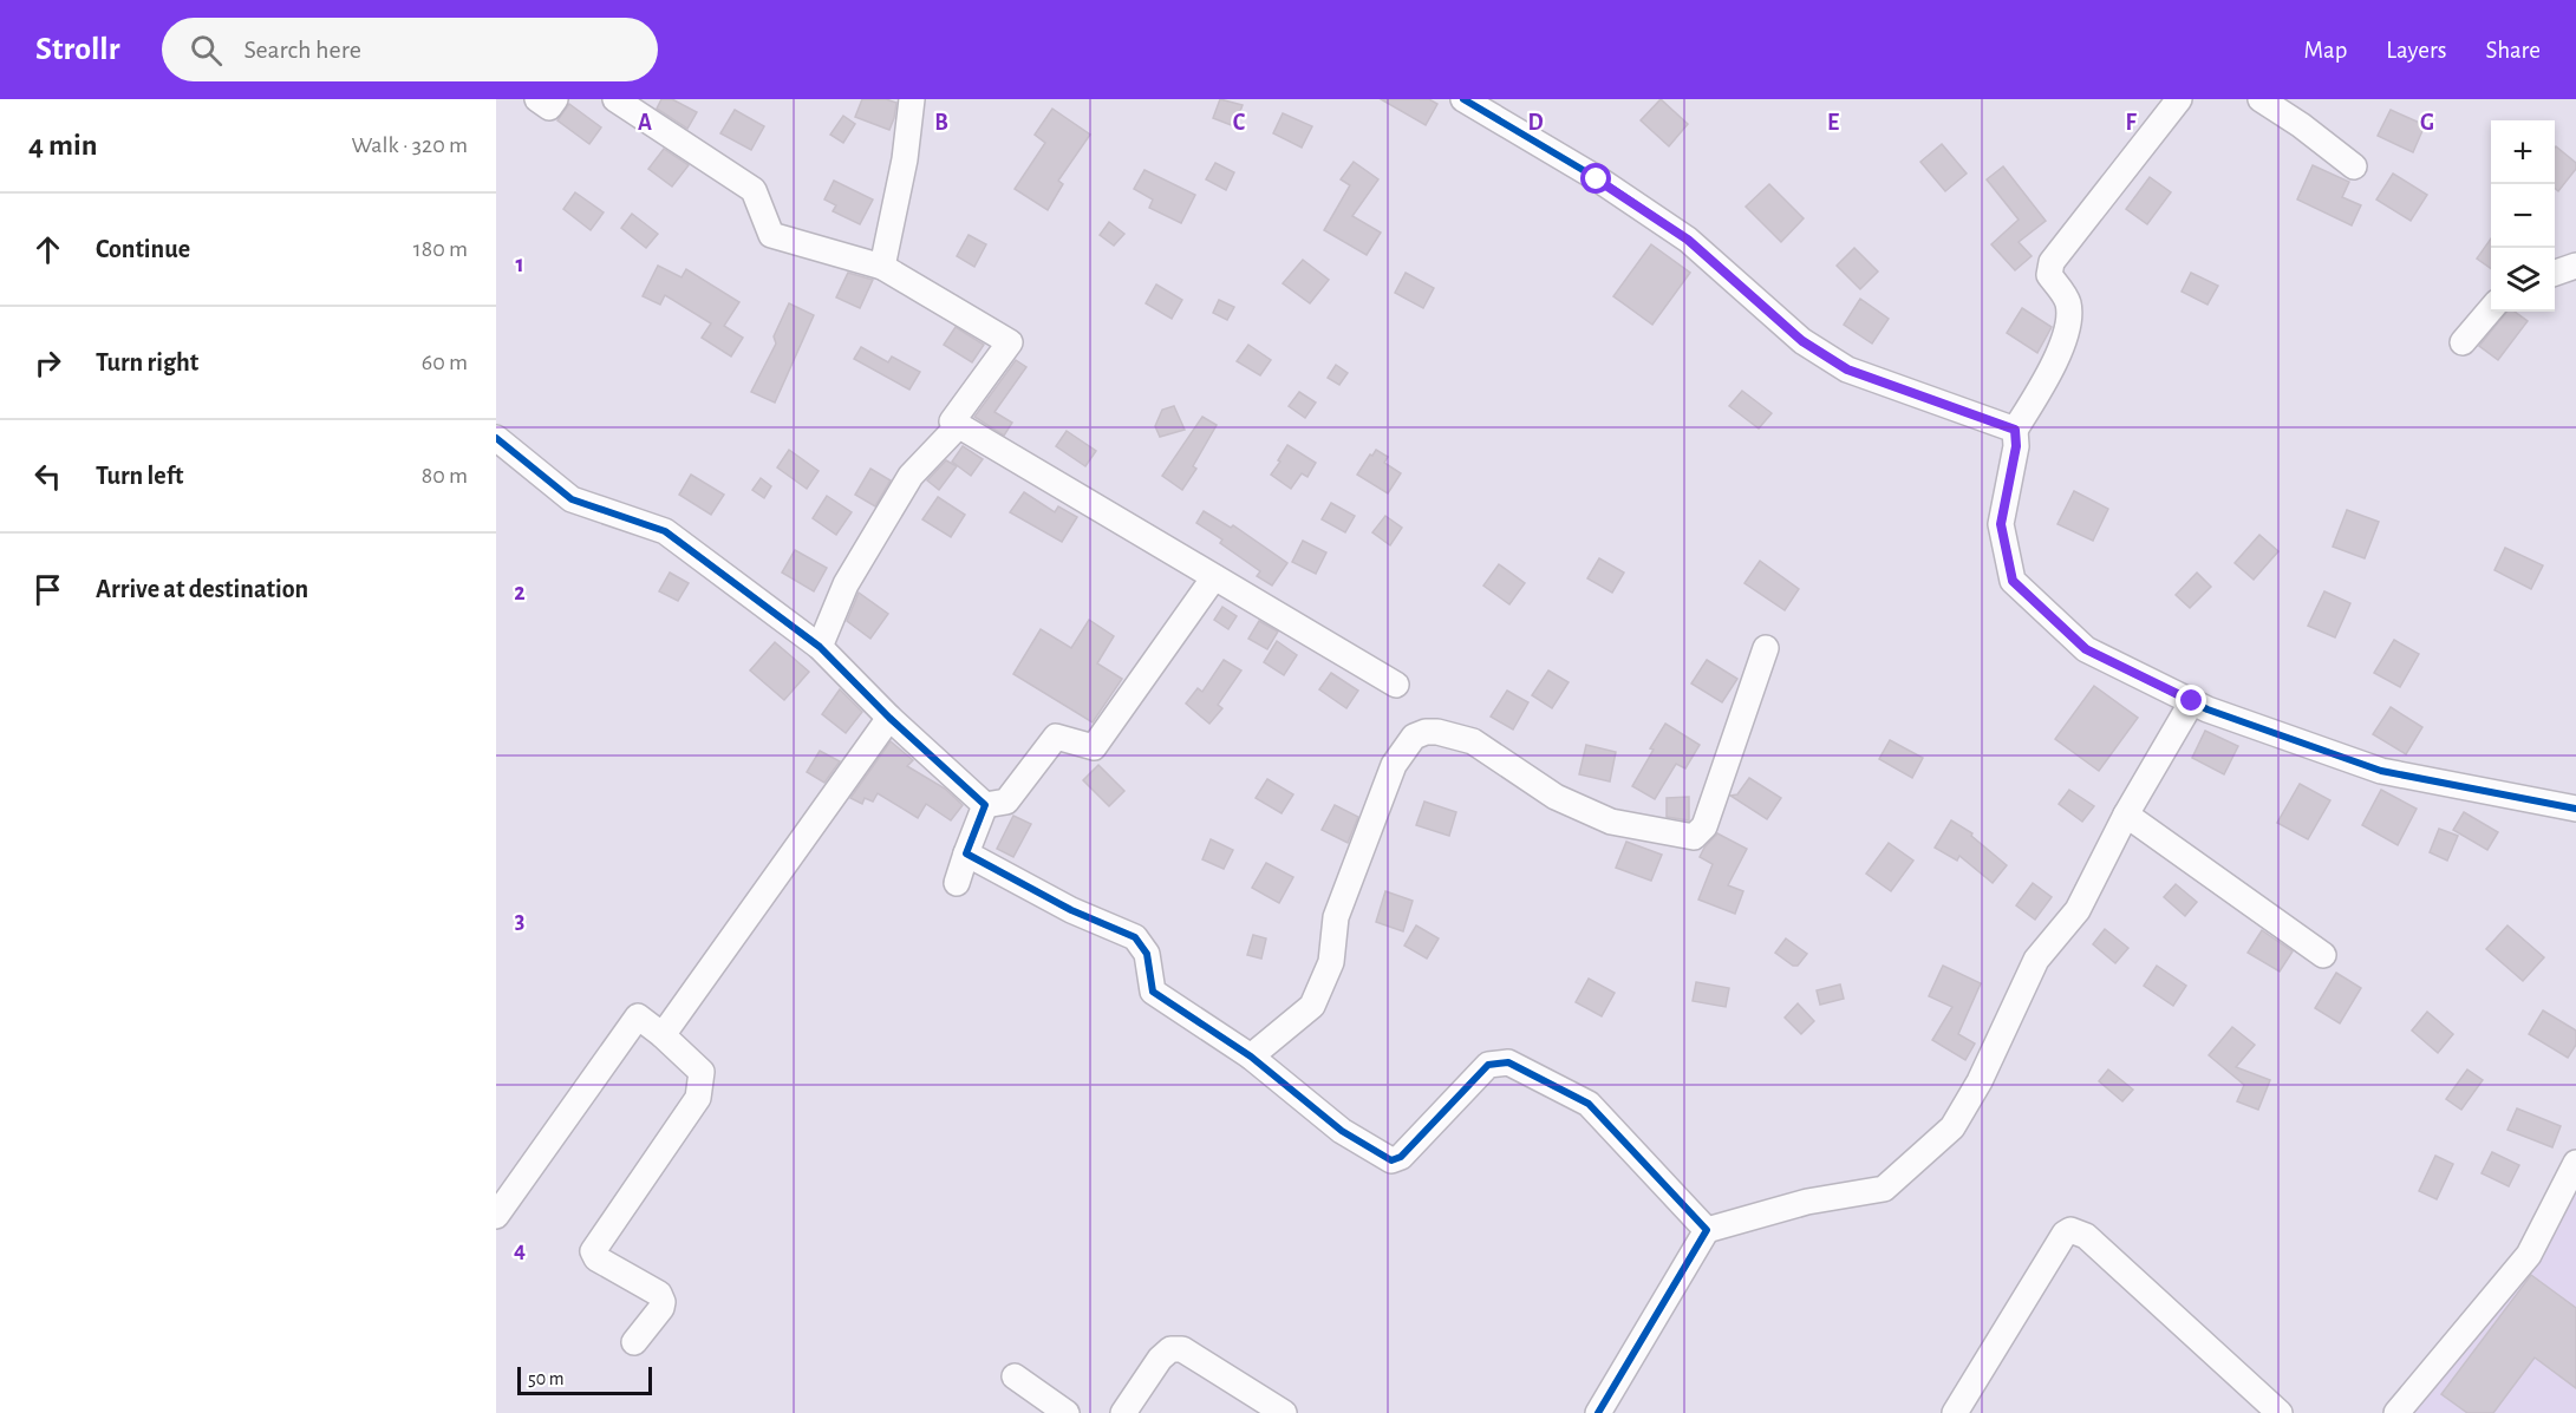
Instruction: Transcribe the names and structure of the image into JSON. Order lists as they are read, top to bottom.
{
  "scale_bar": "50 m",
  "page": {
    "header": "Strollr",
    "search": "Search here",
    "nav": ["Map", "Layers", "Share"],
    "heading": ["4 min", "Walk · 320 m"],
    "map_buttons": ["+", "−"],
    "list": [
      ["Continue", "180 m"],
      ["Turn right", "60 m"],
      ["Turn left", "80 m"],
      "Arrive at destination"
    ],
    "scale": "50 m"
  },
  "grid": {
    "columns": [
      "A",
      "B",
      "C",
      "D",
      "E",
      "F",
      "G"
    ],
    "rows": [
      "1",
      "2",
      "3",
      "4"
    ]
  }
}
